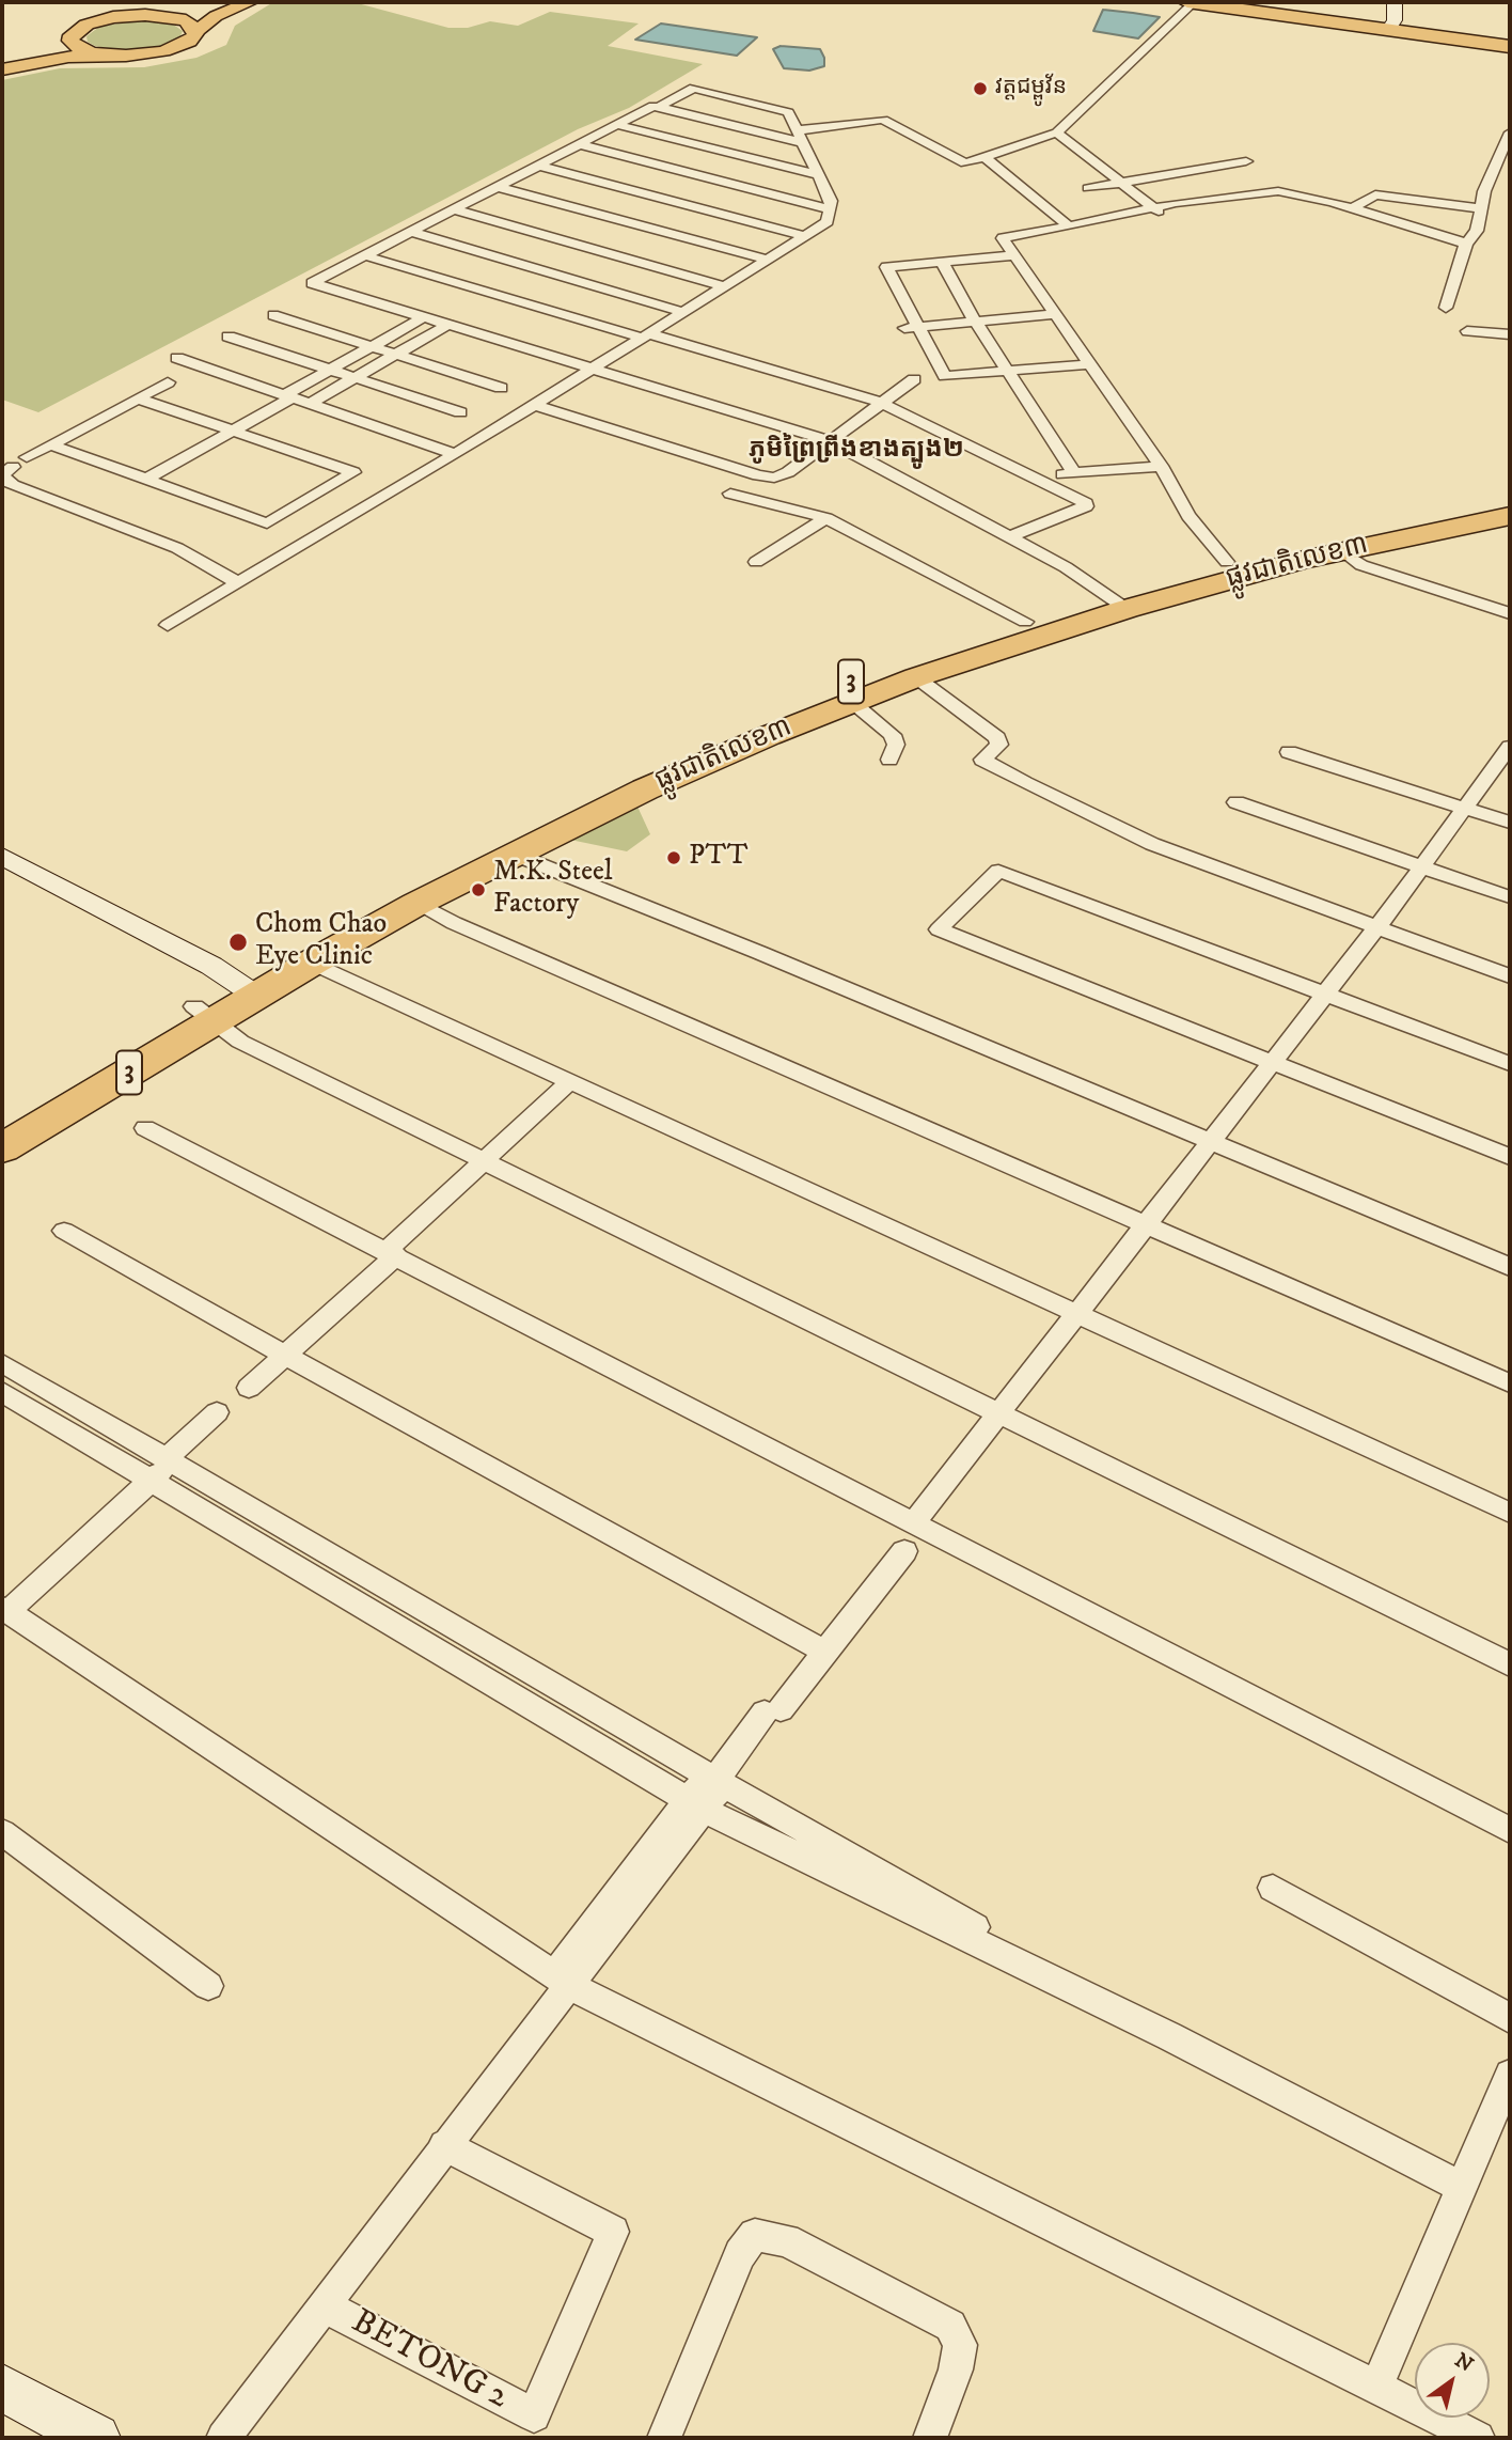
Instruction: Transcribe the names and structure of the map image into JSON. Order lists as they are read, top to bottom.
{
  "streets": {
    "highway": ["ផ្លូវជាតិលេខ៣", "3"],
    "street": ["BETONG 2"]
  },
  "districts": ["ភូមិព្រៃព្រីងខាងត្បូង២"],
  "places": [
    "វត្តជម្ពូវ័ន",
    "PTT",
    "M.K. Steel Factory",
    "Chom Chao Eye Clinic"
  ],
  "north": "top right"
}
